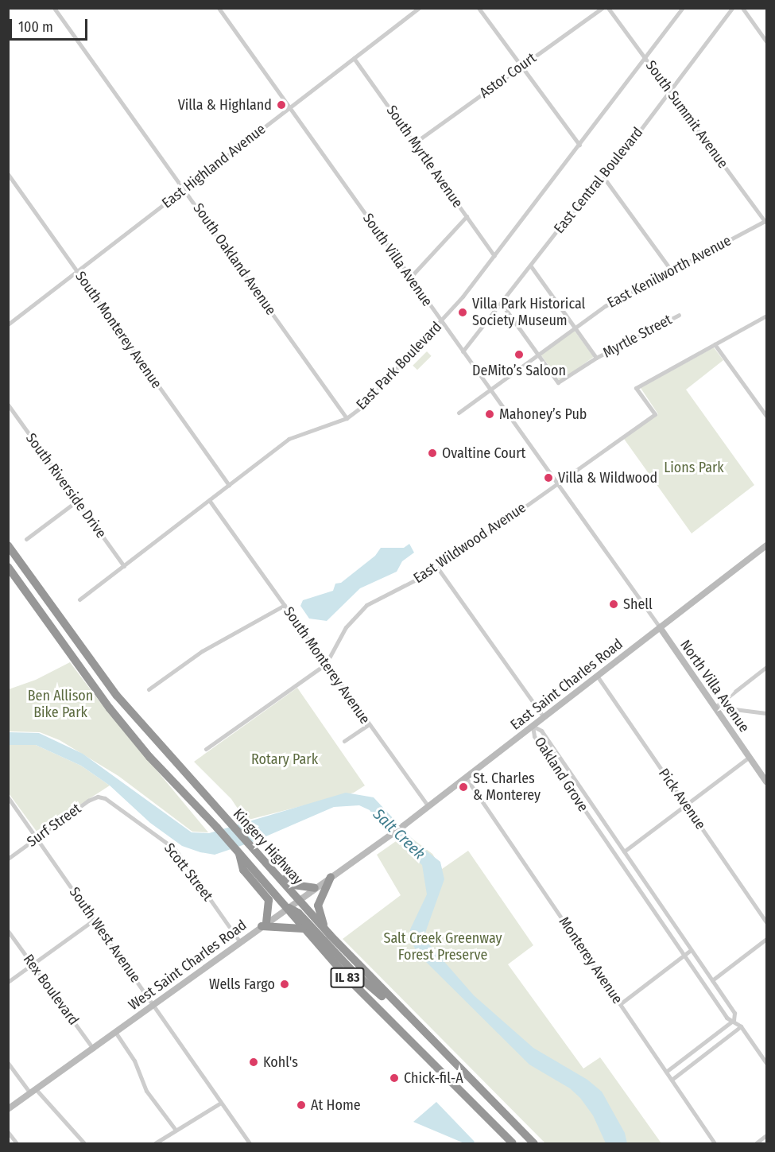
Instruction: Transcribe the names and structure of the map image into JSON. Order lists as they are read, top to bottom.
{
  "streets": {
    "highway": ["Kingery Highway", "IL 83"],
    "main road": ["East Saint Charles Road", "North Villa Avenue", "West Saint Charles Road"],
    "street": [
      "Astor Court",
      "South Summit Avenue",
      "South Myrtle Avenue",
      "East Highland Avenue",
      "East Central Boulevard",
      "South Oakland Avenue",
      "South Villa Avenue",
      "East Kenilworth Avenue",
      "South Monterey Avenue",
      "Myrtle Street",
      "East Park Boulevard",
      "South Riverside Drive",
      "East Wildwood Avenue",
      "Oakland Grove",
      "Pick Avenue",
      "Surf Street",
      "Scott Street",
      "South West Avenue",
      "Monterey Avenue",
      "Rex Boulevard"
    ]
  },
  "crossings": [
    ["Astor Court", "South Myrtle Avenue"],
    ["South Summit Avenue", "East Central Boulevard"],
    ["South Summit Avenue", "East Kenilworth Avenue"],
    ["South Summit Avenue", "East Park Boulevard"],
    ["South Myrtle Avenue", "East Highland Avenue"],
    ["South Myrtle Avenue", "East Park Boulevard"],
    ["East Highland Avenue", "South Oakland Avenue"],
    ["East Highland Avenue", "South Villa Avenue"],
    ["East Highland Avenue", "South Monterey Avenue"],
    ["East Central Boulevard", "South Villa Avenue"],
    ["South Oakland Avenue", "East Park Boulevard"],
    ["South Villa Avenue", "East Kenilworth Avenue"],
    ["South Villa Avenue", "East Park Boulevard"],
    ["South Villa Avenue", "East Wildwood Avenue"],
    ["South Villa Avenue", "East Saint Charles Road"],
    ["South Villa Avenue", "North Villa Avenue"],
    ["East Kenilworth Avenue", "Myrtle Street"],
    ["South Monterey Avenue", "East Park Boulevard"],
    ["South Monterey Avenue", "East Wildwood Avenue"],
    ["South Monterey Avenue", "East Saint Charles Road"],
    ["East Park Boulevard", "South Riverside Drive"],
    ["East Saint Charles Road", "North Villa Avenue"],
    ["East Saint Charles Road", "Oakland Grove"],
    ["East Saint Charles Road", "Pick Avenue"],
    ["East Saint Charles Road", "Monterey Avenue"],
    ["East Saint Charles Road", "West Saint Charles Road"],
    ["Surf Street", "Scott Street"],
    ["Surf Street", "South West Avenue"],
    ["Kingery Highway", "West Saint Charles Road"],
    ["Scott Street", "West Saint Charles Road"],
    ["South West Avenue", "West Saint Charles Road"],
    ["West Saint Charles Road", "Rex Boulevard"]
  ],
  "water": ["Salt Creek"],
  "parks": [
    "Lions Park",
    "Ben Allison Bike Park",
    "Rotary Park",
    "Salt Creek Greenway Forest Preserve"
  ],
  "places": [
    "Villa & Highland",
    "Villa Park Historical Society Museum",
    "DeMito’s Saloon",
    "Mahoney’s Pub",
    "Ovaltine Court",
    "Villa & Wildwood",
    "Shell",
    "St. Charles & Monterey",
    "Wells Fargo",
    "Kohl's",
    "Chick-fil-A",
    "At Home"
  ],
  "scale_bar": "100 m"
}
